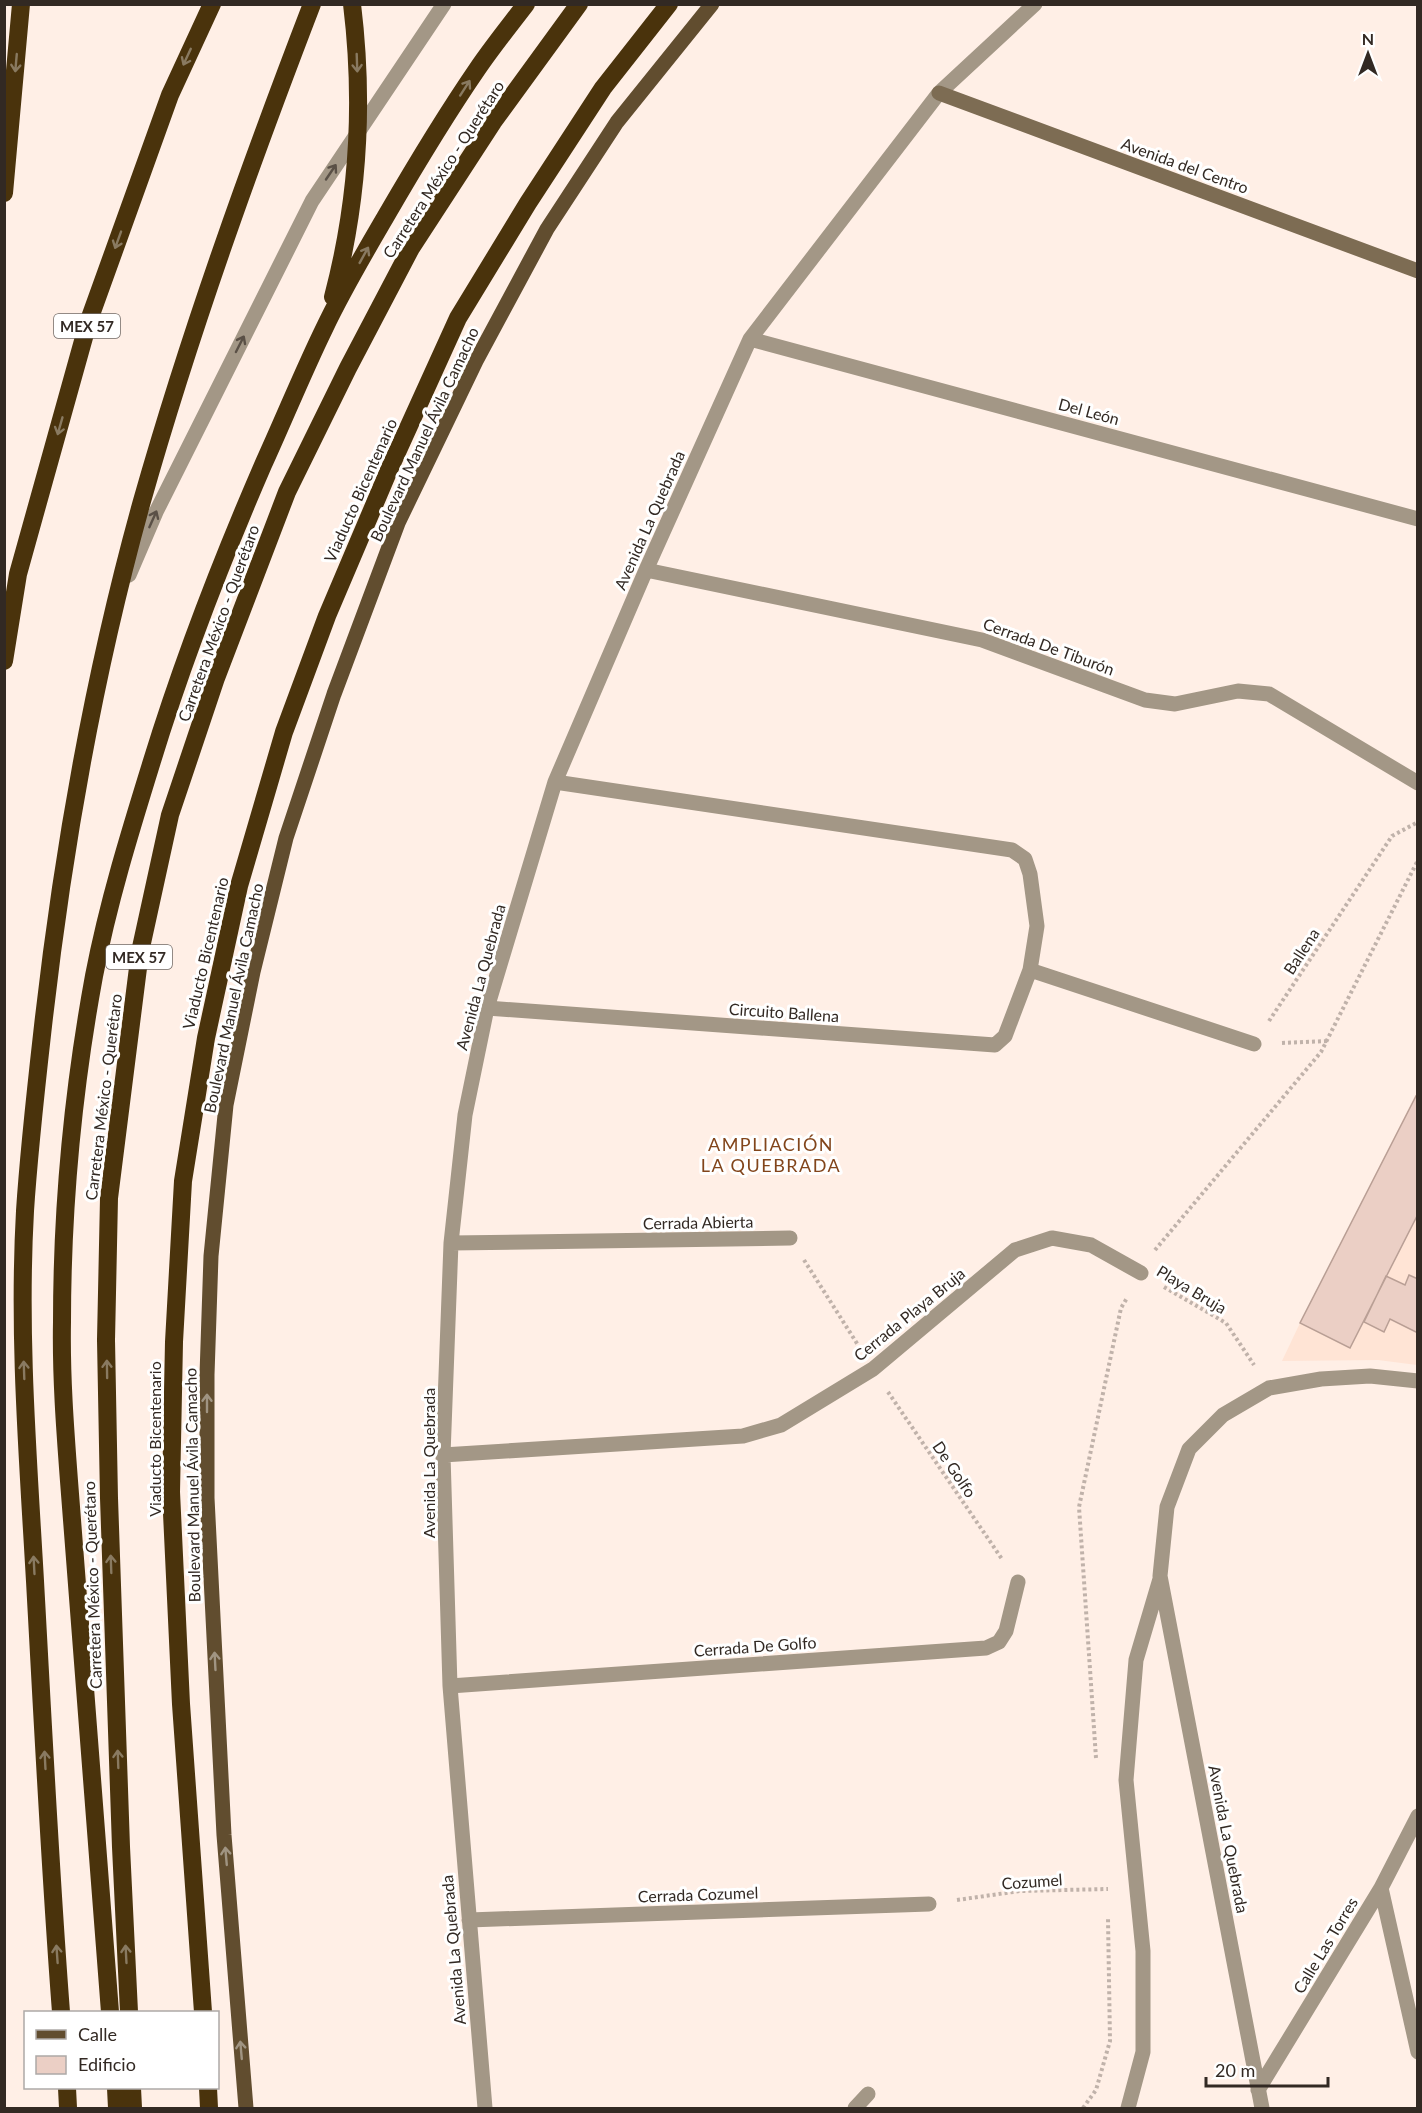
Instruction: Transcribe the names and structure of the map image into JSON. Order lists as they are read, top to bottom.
{
  "streets": {
    "highway": ["Carretera México - Querétaro", "MEX 57", "Viaducto Bicentenario"],
    "main road": ["Boulevard Manuel Ávila Camacho"],
    "street": [
      "Avenida del Centro",
      "Del León",
      "Avenida La Quebrada",
      "Cerrada De Tiburón",
      "Circuito Ballena",
      "Cerrada Abierta",
      "Cerrada Playa Bruja",
      "Cerrada De Golfo",
      "Cerrada Cozumel",
      "Calle Las Torres"
    ],
    "path": [
      "Ballena",
      "Playa Bruja",
      "De Golfo",
      "Cozumel"
    ]
  },
  "crossings": [
    ["Avenida del Centro", "Avenida La Quebrada"],
    ["Del León", "Avenida La Quebrada"],
    ["Avenida La Quebrada", "Cerrada De Tiburón"],
    ["Avenida La Quebrada", "Circuito Ballena"],
    ["Avenida La Quebrada", "Cerrada Abierta"],
    ["Avenida La Quebrada", "Playa Bruja"],
    ["Avenida La Quebrada", "Cerrada Playa Bruja"],
    ["Avenida La Quebrada", "Cerrada De Golfo"],
    ["Avenida La Quebrada", "Cozumel"],
    ["Avenida La Quebrada", "Cerrada Cozumel"],
    ["Avenida La Quebrada", "Calle Las Torres"],
    ["Playa Bruja", "Cerrada Playa Bruja"],
    ["Cerrada Playa Bruja", "De Golfo"],
    ["De Golfo", "Cerrada De Golfo"],
    ["Cozumel", "Cerrada Cozumel"]
  ],
  "one_way": ["Boulevard Manuel Ávila Camacho"],
  "districts": ["AMPLIACIÓN LA QUEBRADA"],
  "legend": ["Calle", "Edificio"],
  "scale_bar": "20 m",
  "north": "top"
}
